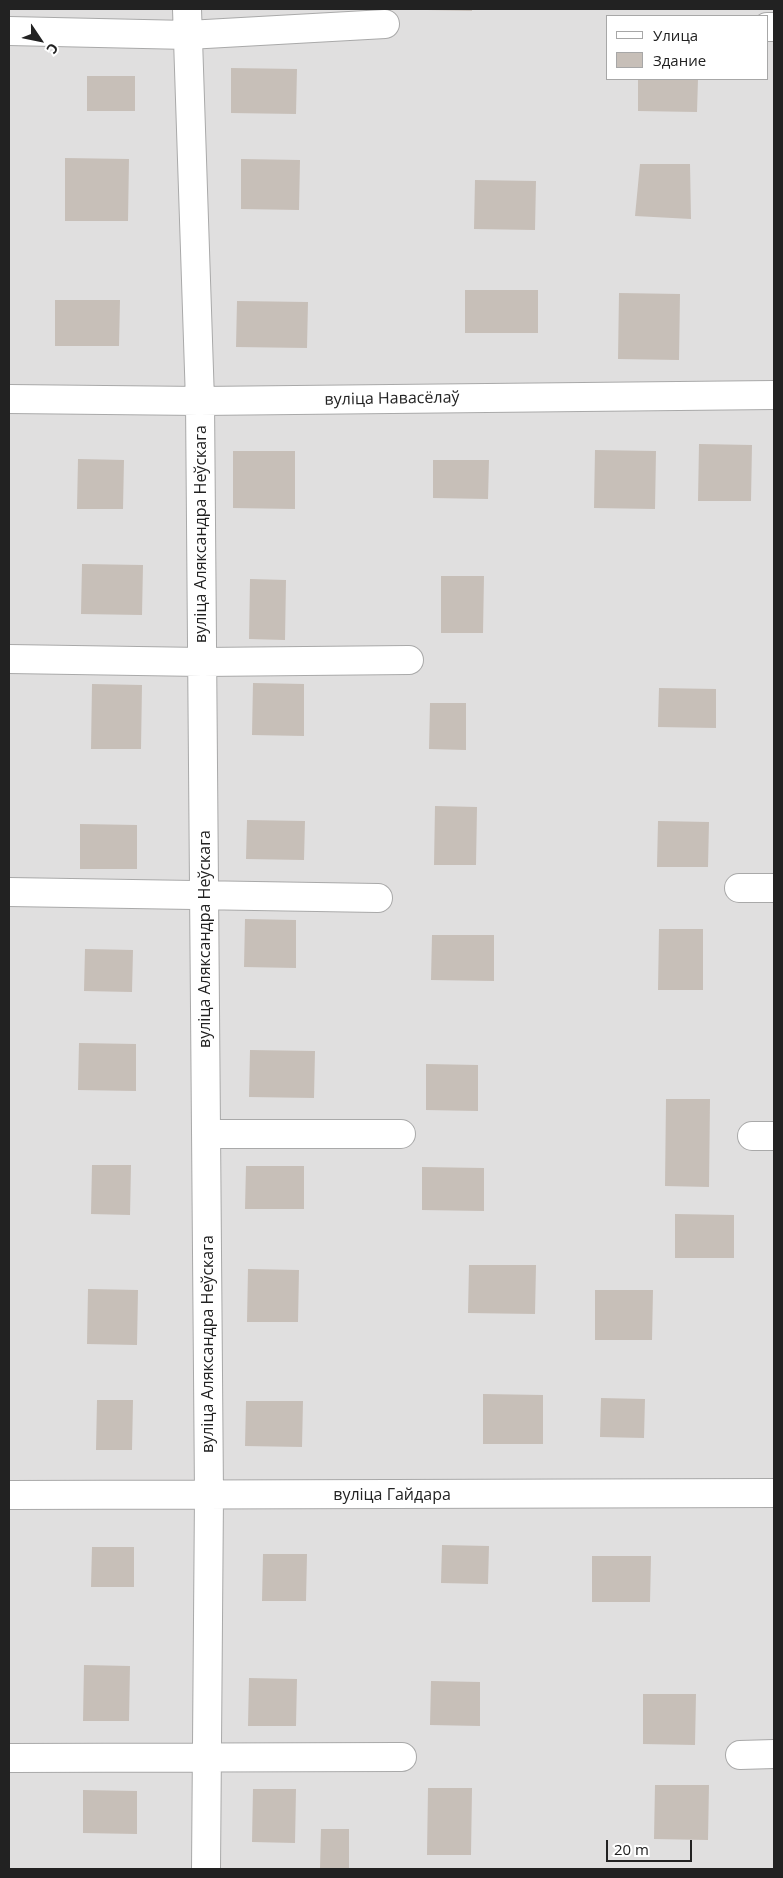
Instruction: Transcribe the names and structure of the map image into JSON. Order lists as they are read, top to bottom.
{
  "streets": {
    "street": ["вуліца Навасёлаў", "вуліца Аляксандра Неўскага", "вуліца Гайдара"]
  },
  "crossings": [
    ["вуліца Навасёлаў", "вуліца Аляксандра Неўскага"],
    ["вуліца Аляксандра Неўскага", "вуліца Гайдара"]
  ],
  "legend": ["Улица", "Здание"],
  "scale_bar": "20 m",
  "north": "bottom right"
}
